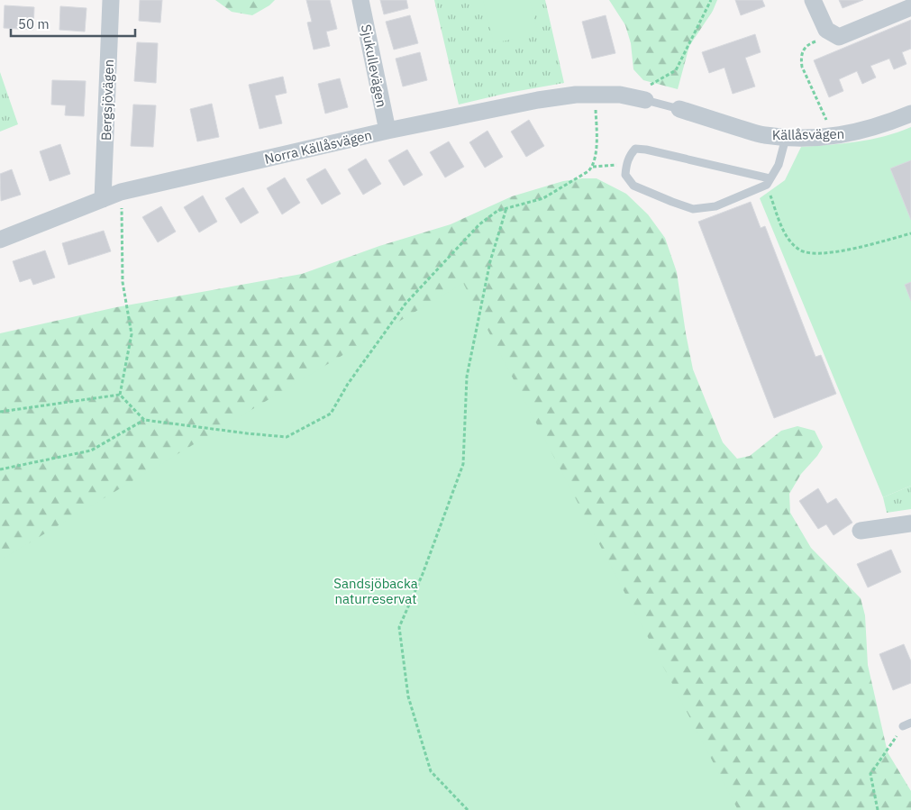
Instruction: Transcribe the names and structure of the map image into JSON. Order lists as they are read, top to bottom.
{
  "streets": {
    "street": [
      "Sjukullevägen",
      "Bergsjövägen",
      "Källåsvägen",
      "Norra Källåsvägen"
    ]
  },
  "crossings": [
    ["Sjukullevägen", "Norra Källåsvägen"],
    ["Bergsjövägen", "Norra Källåsvägen"]
  ],
  "parks": ["Sandsjöbacka naturreservat"],
  "scale_bar": "50 m"
}
